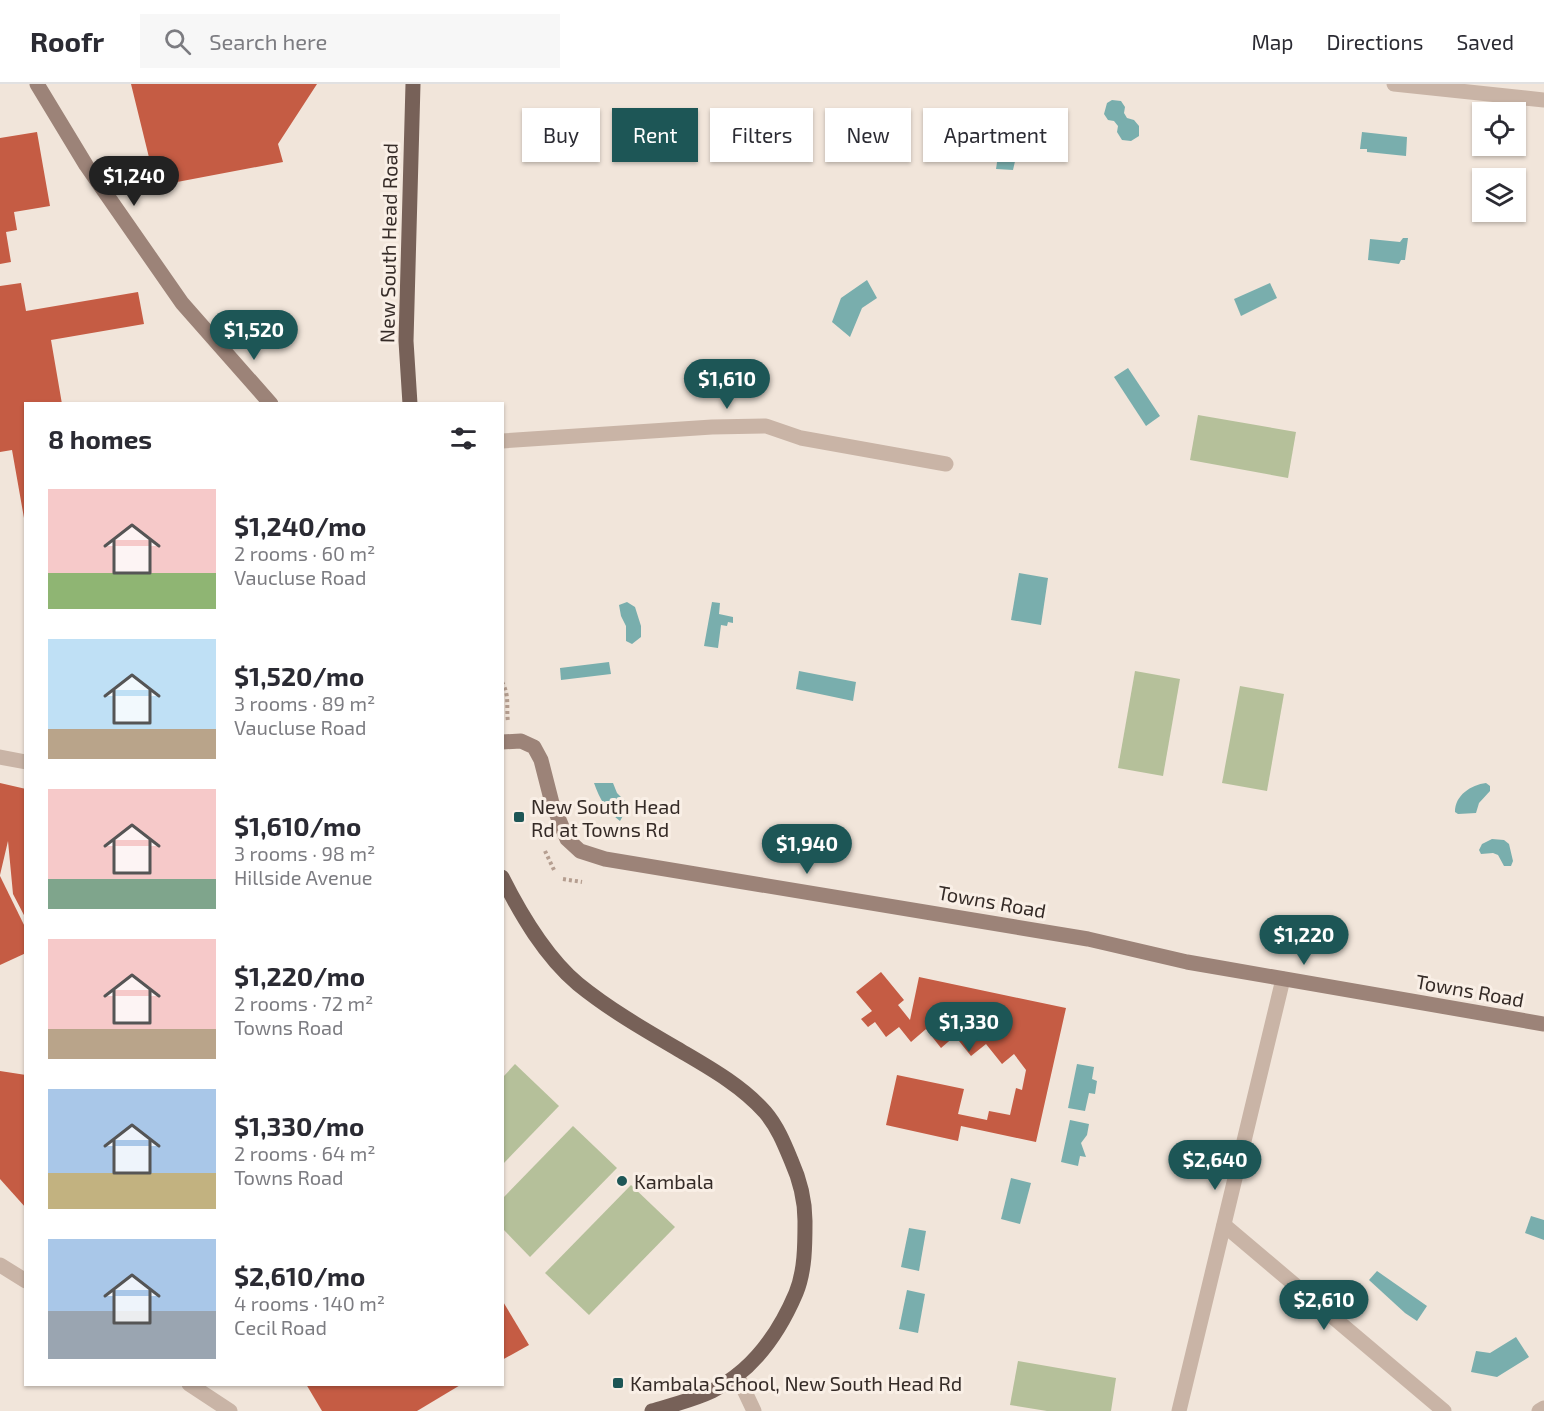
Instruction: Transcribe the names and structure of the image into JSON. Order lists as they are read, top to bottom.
{
  "streets": {
    "main road": ["New South Head Road"],
    "street": ["Towns Road"]
  },
  "places": {
    "transit": ["New South Head Rd at Towns Rd", "Kambala School, New South Head Rd"],
    "other": ["Kambala"]
  },
  "page": {
    "header": "Roofr",
    "search": "Search here",
    "nav": ["Map", "Directions", "Saved"],
    "chip": [
      "Buy",
      "Rent",
      "Filters",
      "New",
      "Apartment"
    ],
    "price": [
      "$1,240",
      "$1,520",
      "$1,610",
      "$1,940",
      "$1,220",
      "$1,330",
      "$2,640",
      "$2,610"
    ],
    "heading": "8 homes",
    "list": [
      {
        "name": "$1,240/mo",
        "note": "2 rooms · 60 m² · Vaucluse Road"
      },
      {
        "name": "$1,520/mo",
        "note": "3 rooms · 89 m² · Vaucluse Road"
      },
      {
        "name": "$1,610/mo",
        "note": "3 rooms · 98 m² · Hillside Avenue"
      },
      {
        "name": "$1,220/mo",
        "note": "2 rooms · 72 m² · Towns Road"
      },
      {
        "name": "$1,330/mo",
        "note": "2 rooms · 64 m² · Towns Road"
      },
      {
        "name": "$2,610/mo",
        "note": "4 rooms · 140 m² · Cecil Road"
      }
    ]
  }
}
